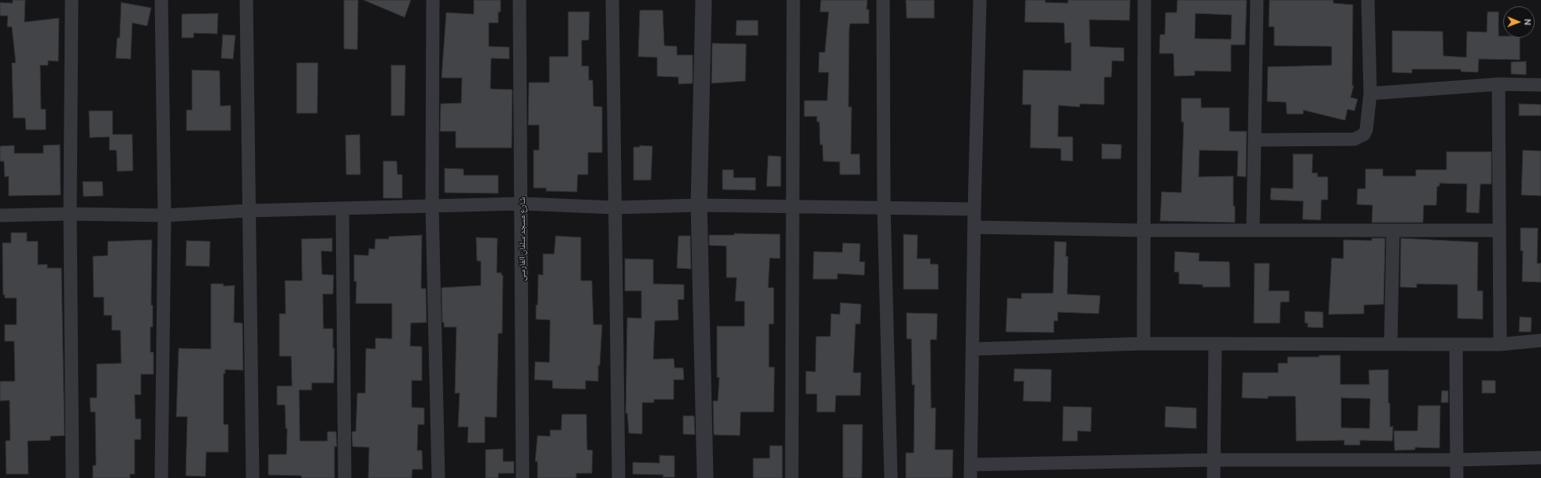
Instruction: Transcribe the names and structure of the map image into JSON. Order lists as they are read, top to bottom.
{
  "streets": {
    "street": ["شارع مسجد سلمان الفارسى"]
  },
  "north": "right"
}
